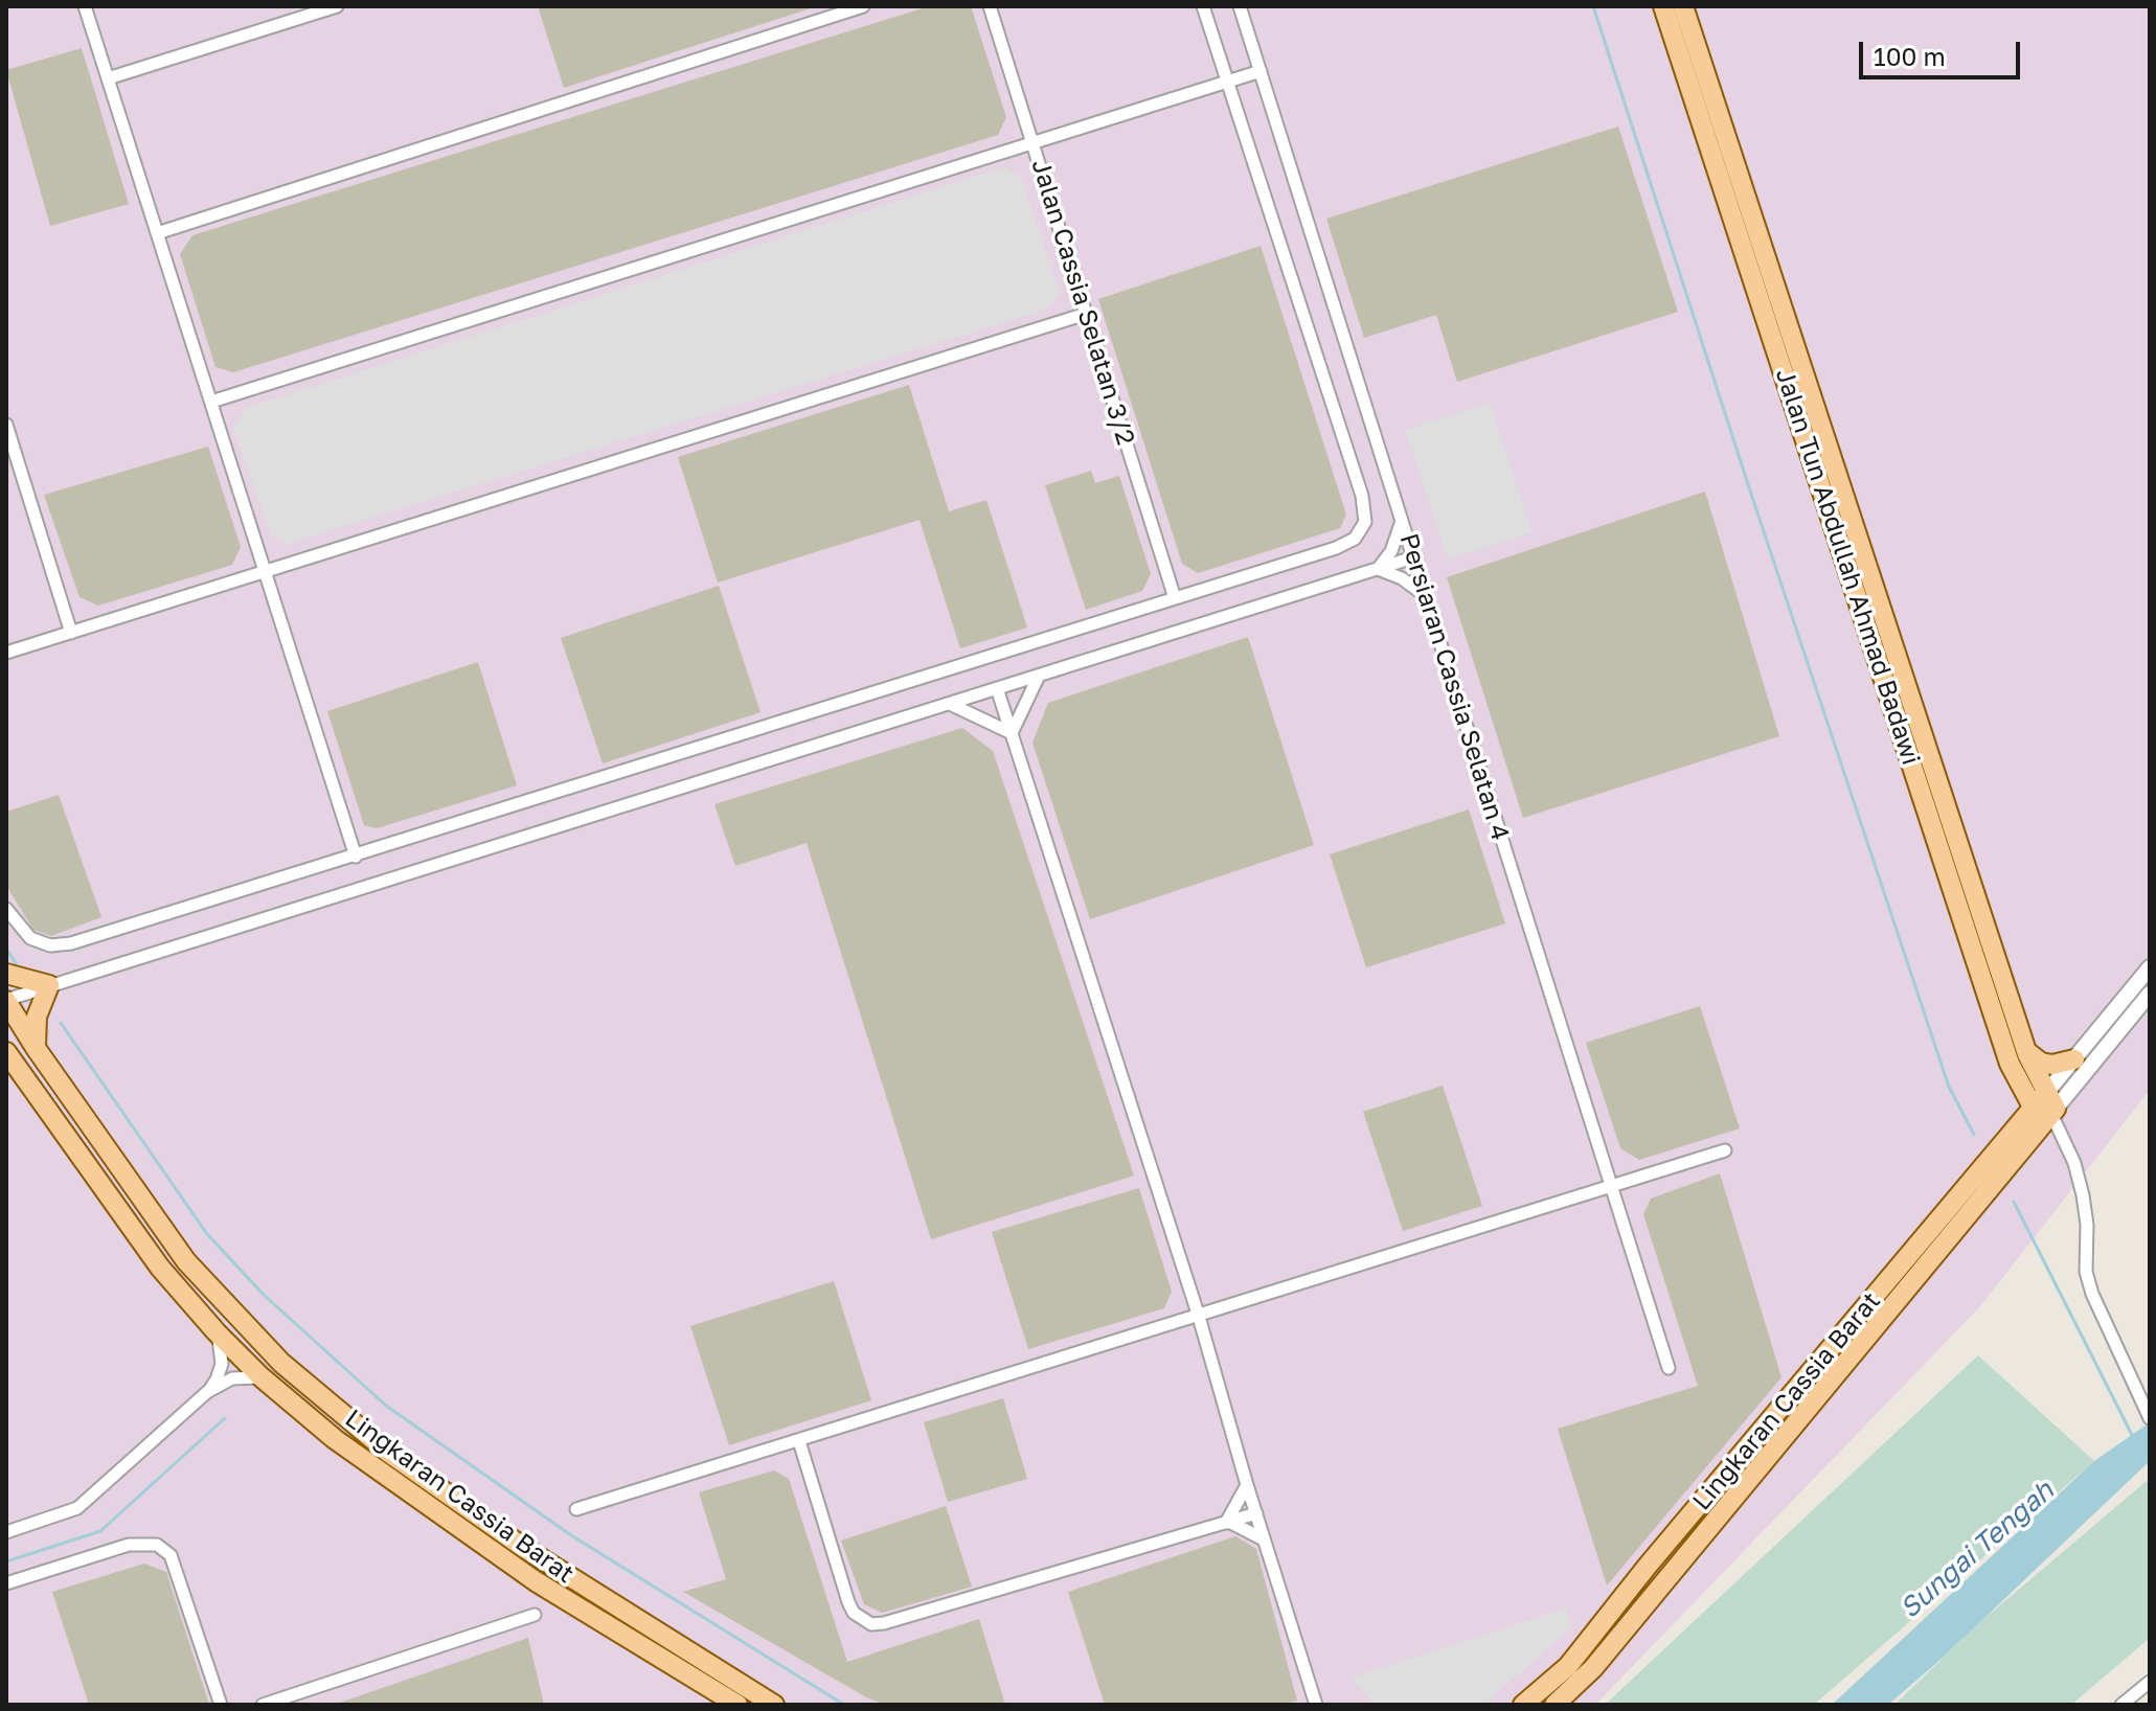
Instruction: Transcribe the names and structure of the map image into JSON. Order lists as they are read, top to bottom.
{
  "streets": {
    "main road": ["Jalan Tun Abdullah Ahmad Badawi", "Lingkaran Cassia Barat"],
    "street": ["Jalan Cassia Selatan 3/2", "Persiaran Cassia Selatan 4"]
  },
  "crossings": [
    ["Jalan Tun Abdullah Ahmad Badawi", "Lingkaran Cassia Barat"]
  ],
  "water": ["Sungai Tengah"],
  "scale_bar": "100 m"
}
